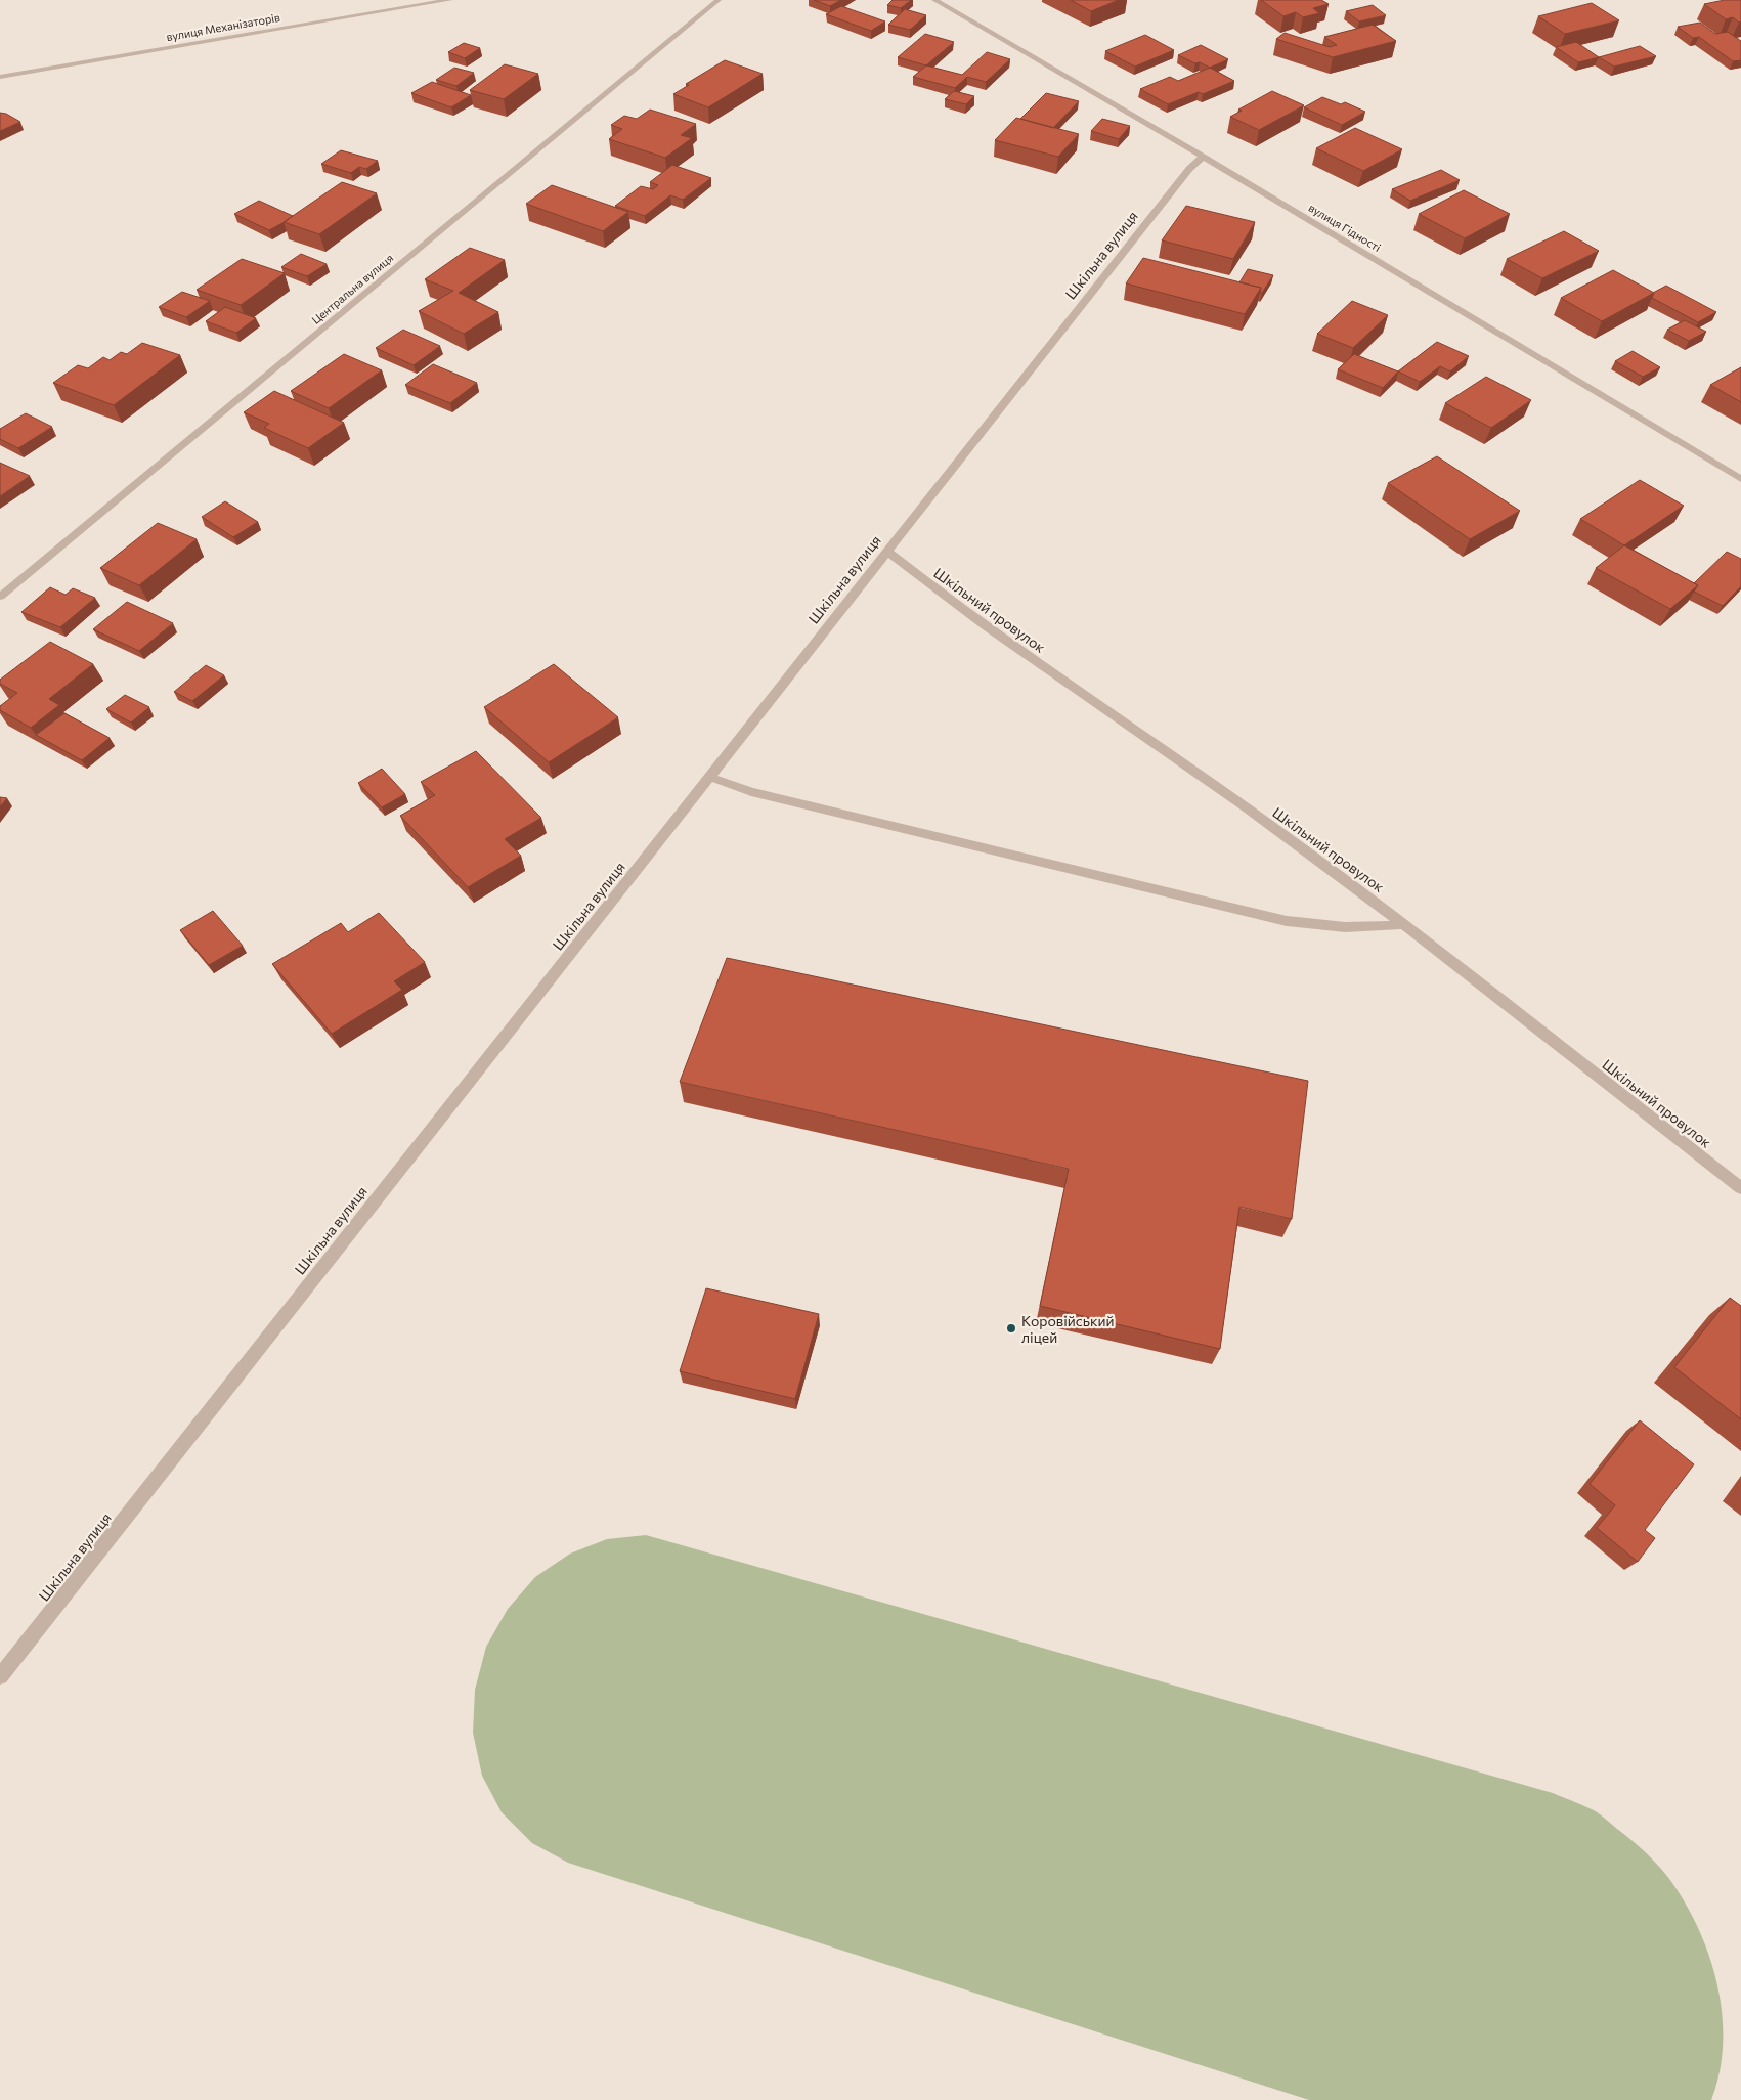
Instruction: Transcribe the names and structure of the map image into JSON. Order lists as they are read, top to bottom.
{
  "streets": {
    "street": [
      "вулиця Механізаторів",
      "вулиця Гідності",
      "Шкільна вулиця",
      "Центральна вулиця",
      "Шкільний провулок"
    ]
  },
  "crossings": [
    ["вулиця Гідності", "Шкільна вулиця"],
    ["Шкільна вулиця", "Шкільний провулок"]
  ],
  "places": ["Коровійський ліцей"]
}
